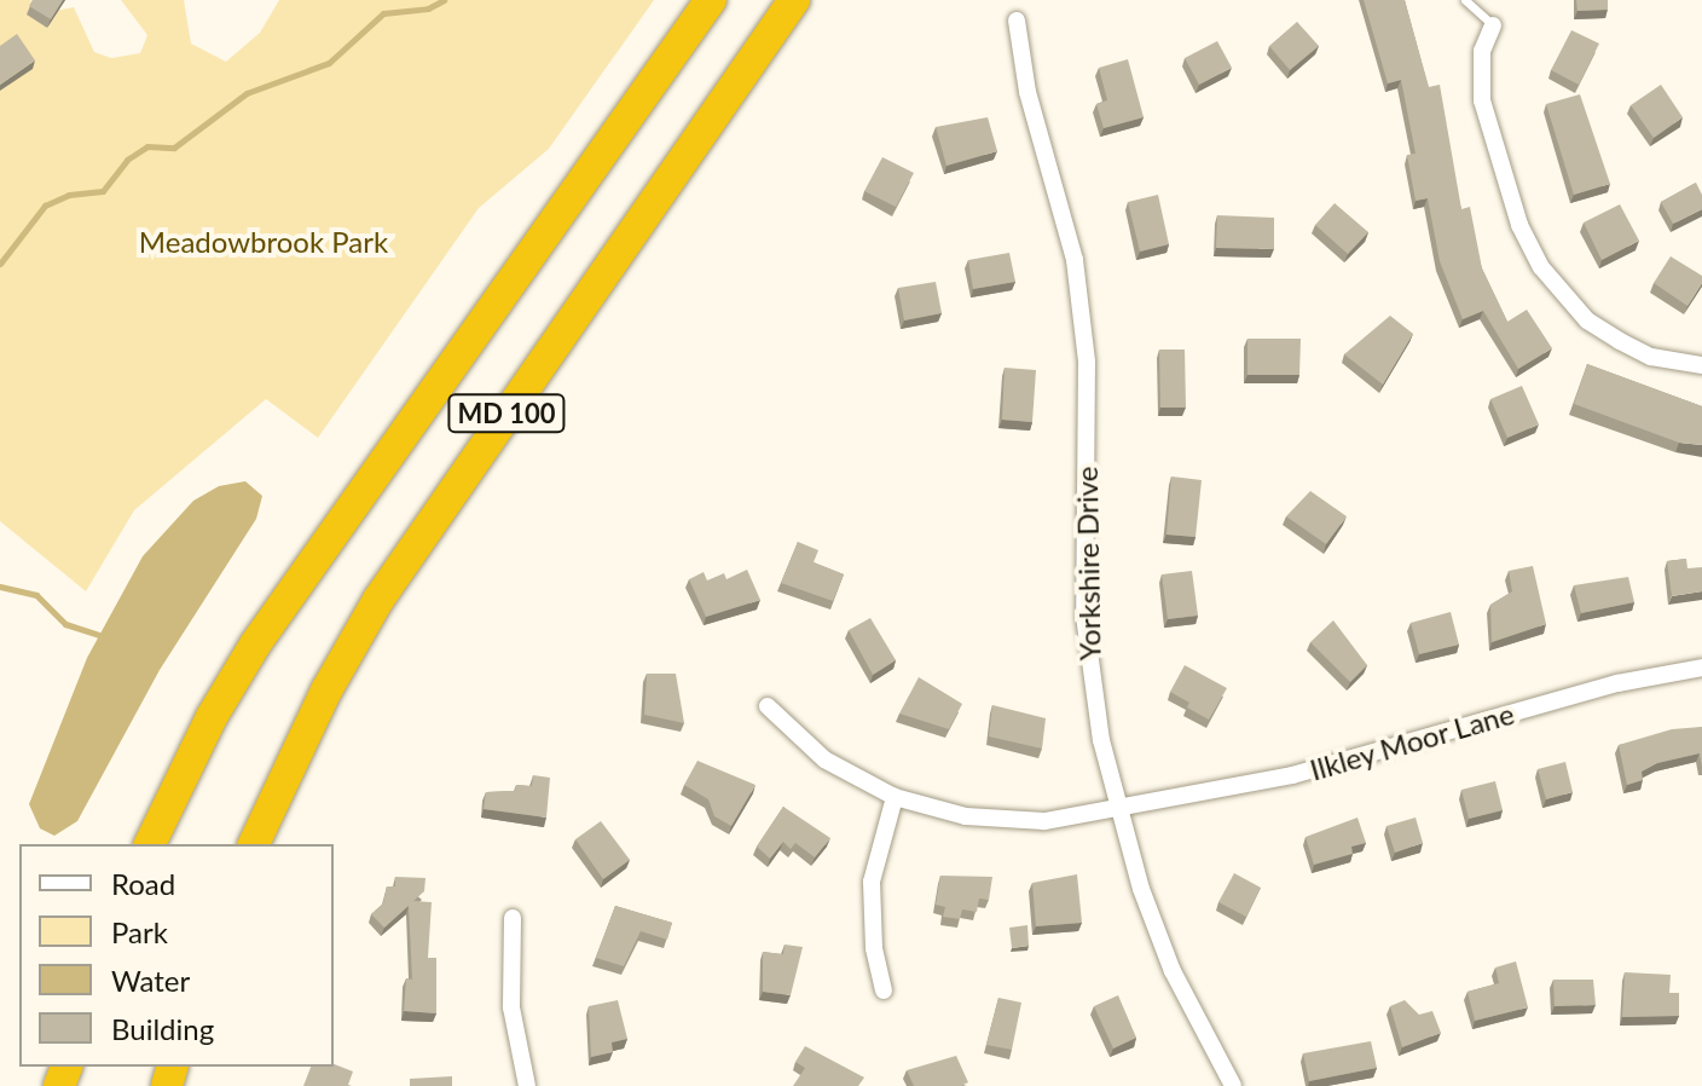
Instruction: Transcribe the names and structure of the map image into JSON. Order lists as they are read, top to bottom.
{
  "streets": {
    "highway": ["MD 100"],
    "street": ["Yorkshire Drive", "Ilkley Moor Lane"]
  },
  "crossings": [
    ["Yorkshire Drive", "Ilkley Moor Lane"]
  ],
  "parks": ["Meadowbrook Park"],
  "legend": [
    "Road",
    "Park",
    "Water",
    "Building"
  ]
}
